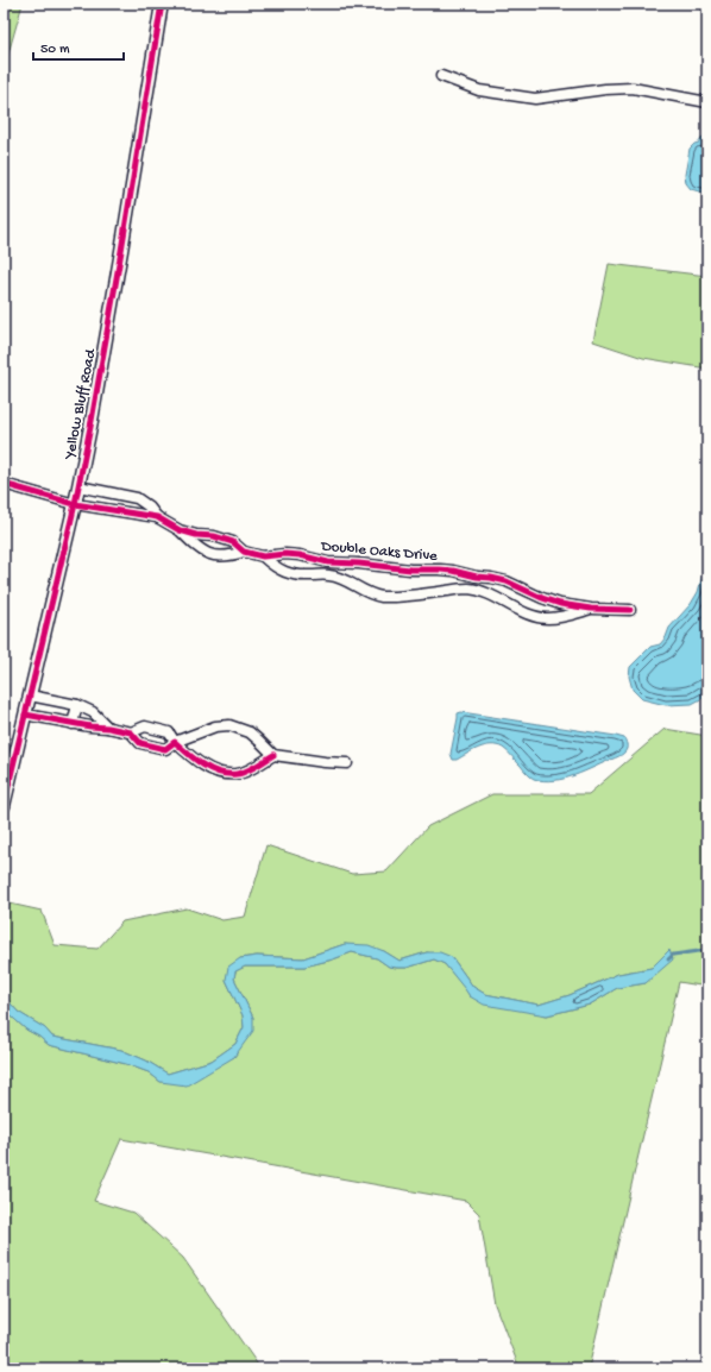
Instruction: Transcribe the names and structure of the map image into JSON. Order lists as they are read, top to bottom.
{
  "streets": {
    "street": ["Yellow Bluff Road", "Double Oaks Drive"]
  },
  "crossings": [
    ["Yellow Bluff Road", "Double Oaks Drive"]
  ],
  "scale_bar": "50 m"
}
